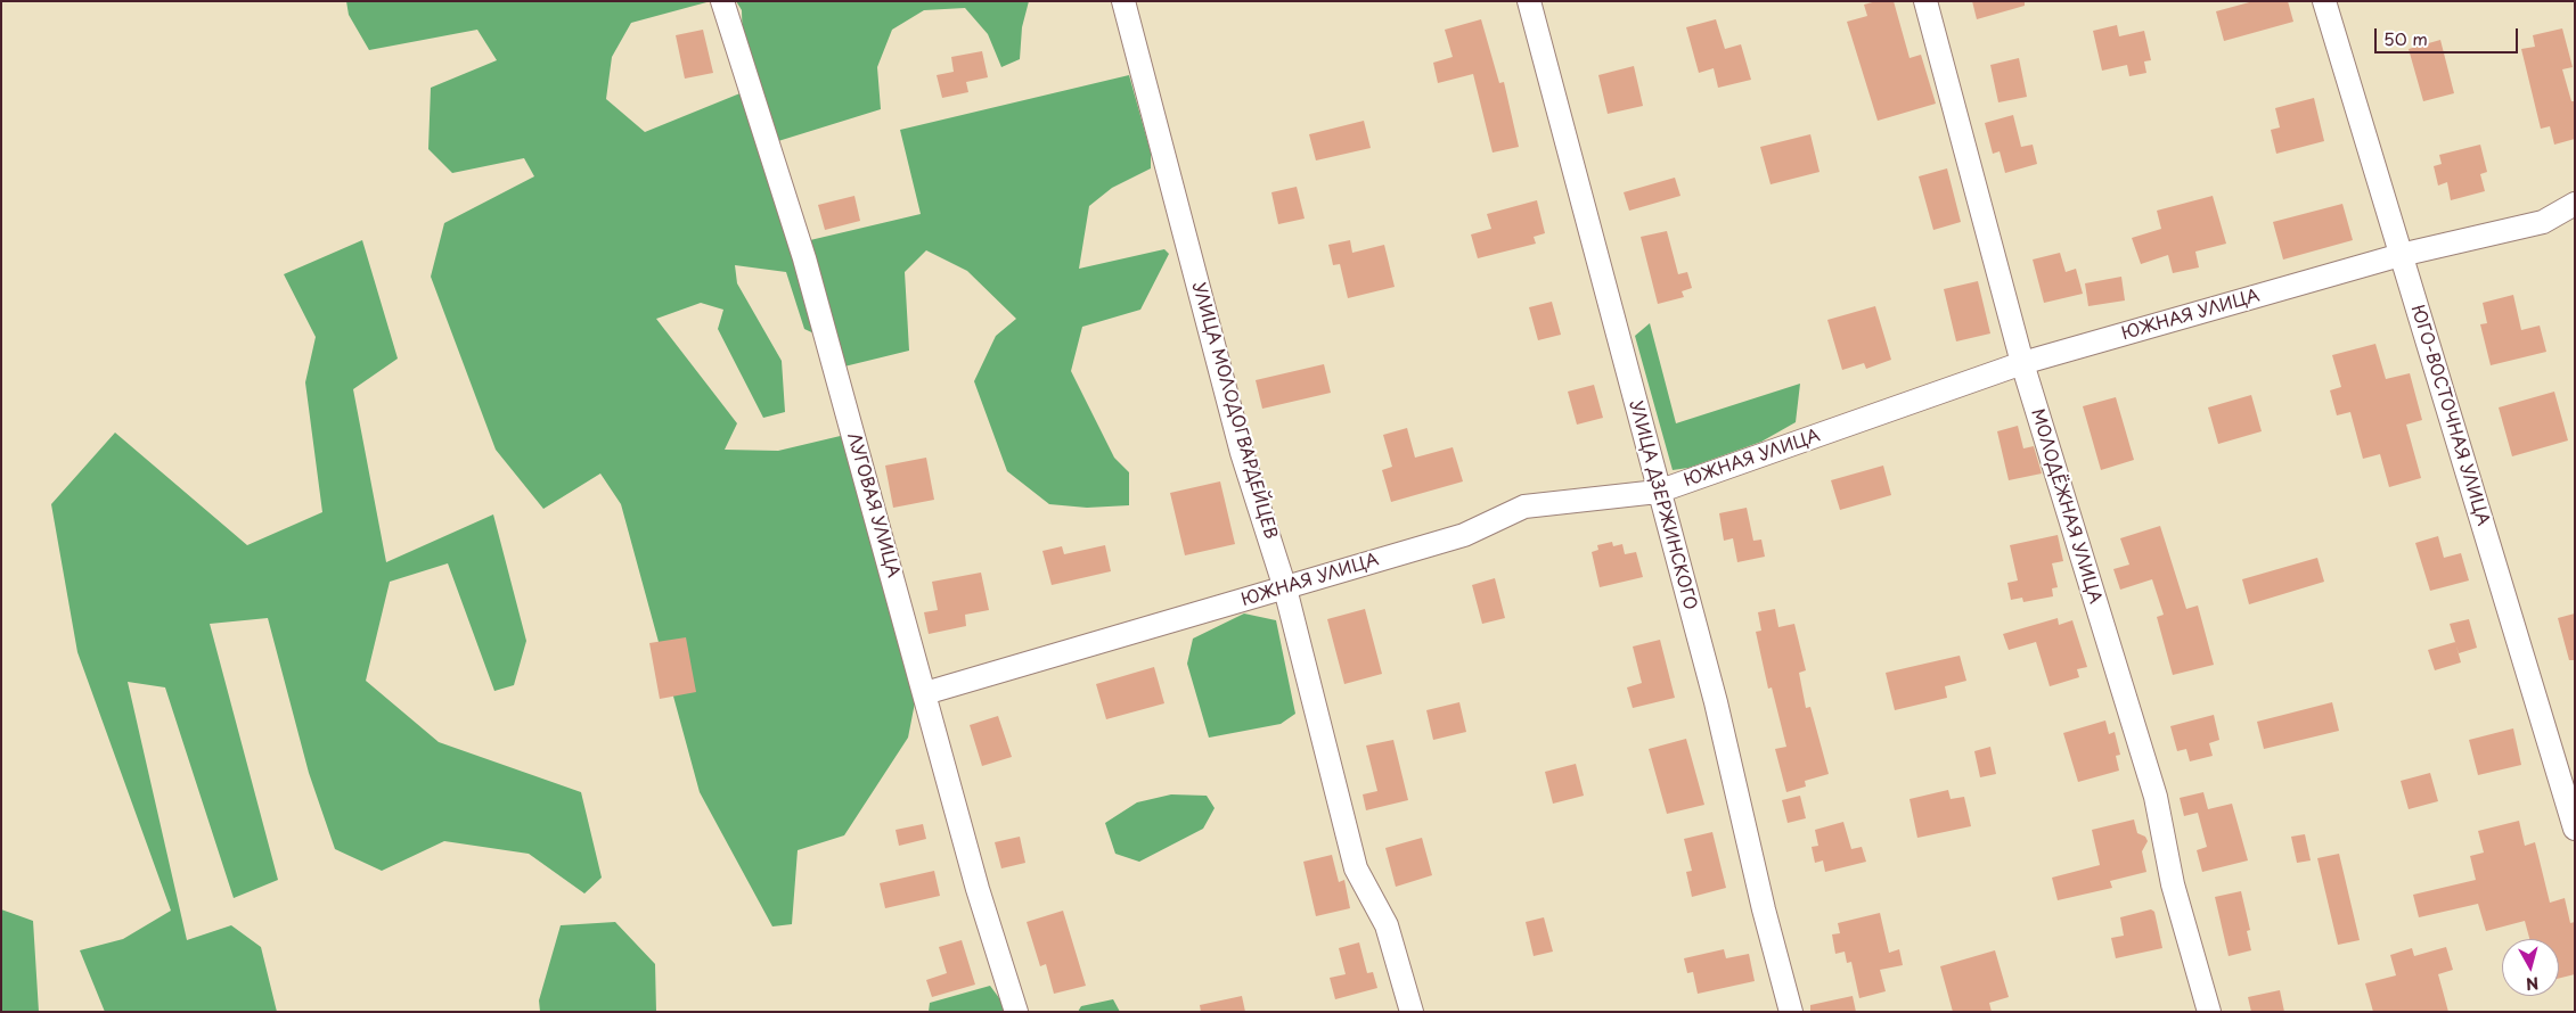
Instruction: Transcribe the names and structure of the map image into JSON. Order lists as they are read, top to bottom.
{
  "streets": {
    "street": [
      "ЮЖНАЯ УЛИЦА",
      "УЛИЦА МОЛОДОГВАРДЕЙЦЕВ",
      "ЮГО-ВОСТОЧНАЯ УЛИЦА",
      "ЛУГОВАЯ УЛИЦА",
      "УЛИЦА ДЗЕРЖИНСКОГО",
      "МОЛОДЁЖНАЯ УЛИЦА"
    ]
  },
  "crossings": [
    ["ЮЖНАЯ УЛИЦА", "УЛИЦА МОЛОДОГВАРДЕЙЦЕВ"],
    ["ЮЖНАЯ УЛИЦА", "ЮГО-ВОСТОЧНАЯ УЛИЦА"],
    ["ЮЖНАЯ УЛИЦА", "ЛУГОВАЯ УЛИЦА"],
    ["ЮЖНАЯ УЛИЦА", "УЛИЦА ДЗЕРЖИНСКОГО"],
    ["ЮЖНАЯ УЛИЦА", "МОЛОДЁЖНАЯ УЛИЦА"]
  ],
  "scale_bar": "50 m",
  "north": "bottom"
}
